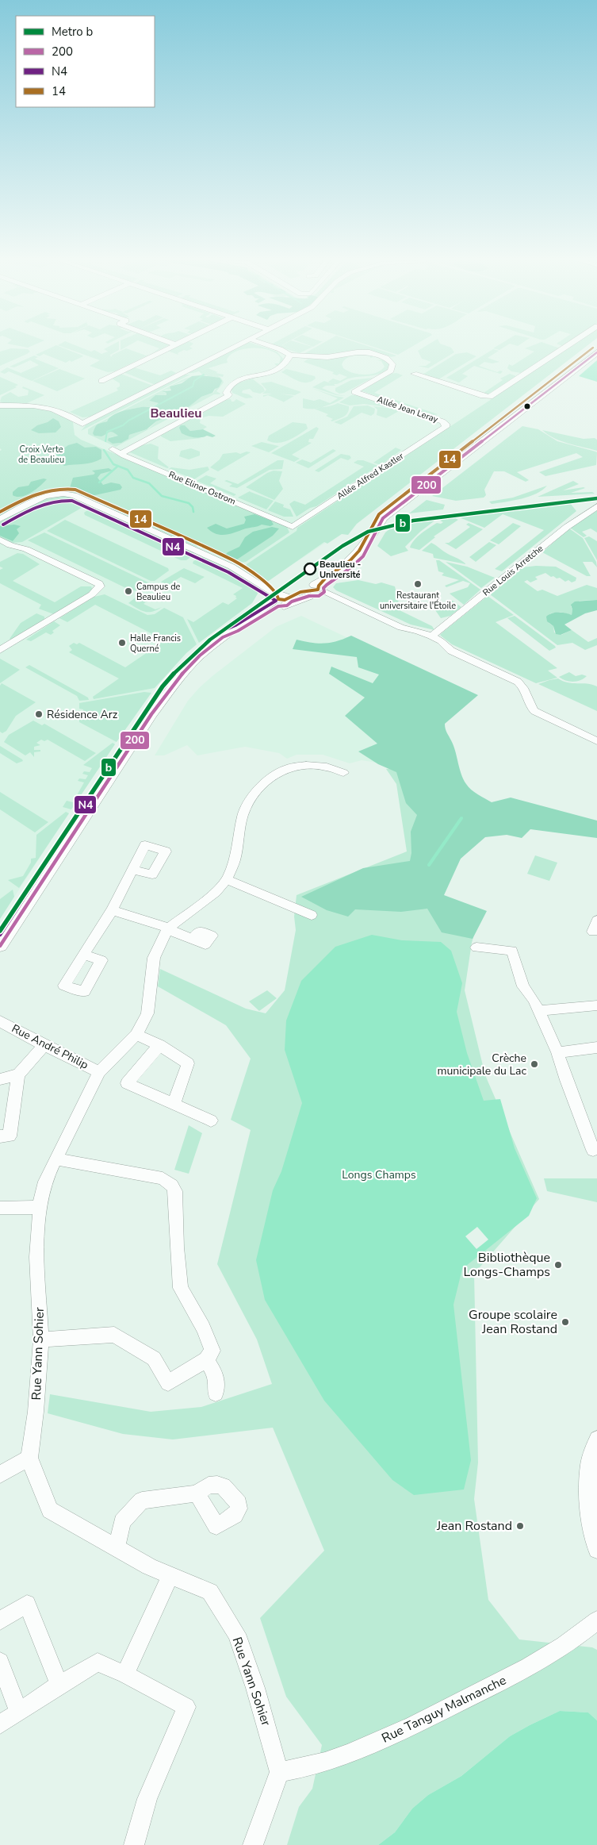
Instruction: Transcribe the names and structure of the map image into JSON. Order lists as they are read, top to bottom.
{
  "streets": {
    "street": [
      "Allée Jean Leray",
      "Allée Alfred Kastler",
      "Rue Elinor Ostrom",
      "Rue Louis Arretche",
      "Rue André Philip",
      "Rue Yann Sohier",
      "Rue Tanguy Malmanche"
    ]
  },
  "crossings": [
    ["Allée Jean Leray", "Allée Alfred Kastler"],
    ["Allée Alfred Kastler", "Rue Elinor Ostrom"],
    ["Rue André Philip", "Rue Yann Sohier"],
    ["Rue Yann Sohier", "Rue Tanguy Malmanche"]
  ],
  "districts": ["Beaulieu"],
  "parks": ["Croix Verte de Beaulieu", "Longs Champs"],
  "places": [
    "Beaulieu - Université",
    "Restaurant universitaire l'Étoile",
    "Campus de Beaulieu",
    "Halle Francis Querné",
    "Résidence Arz",
    "Crèche municipale du Lac",
    "Bibliothèque Longs-Champs",
    "Groupe scolaire Jean Rostand",
    "Jean Rostand"
  ],
  "lines": [
    "transit line 14",
    "transit line 200",
    "metro line b",
    "transit line N4"
  ],
  "legend": [
    "Metro b",
    "200",
    "N4",
    "14"
  ]
}
